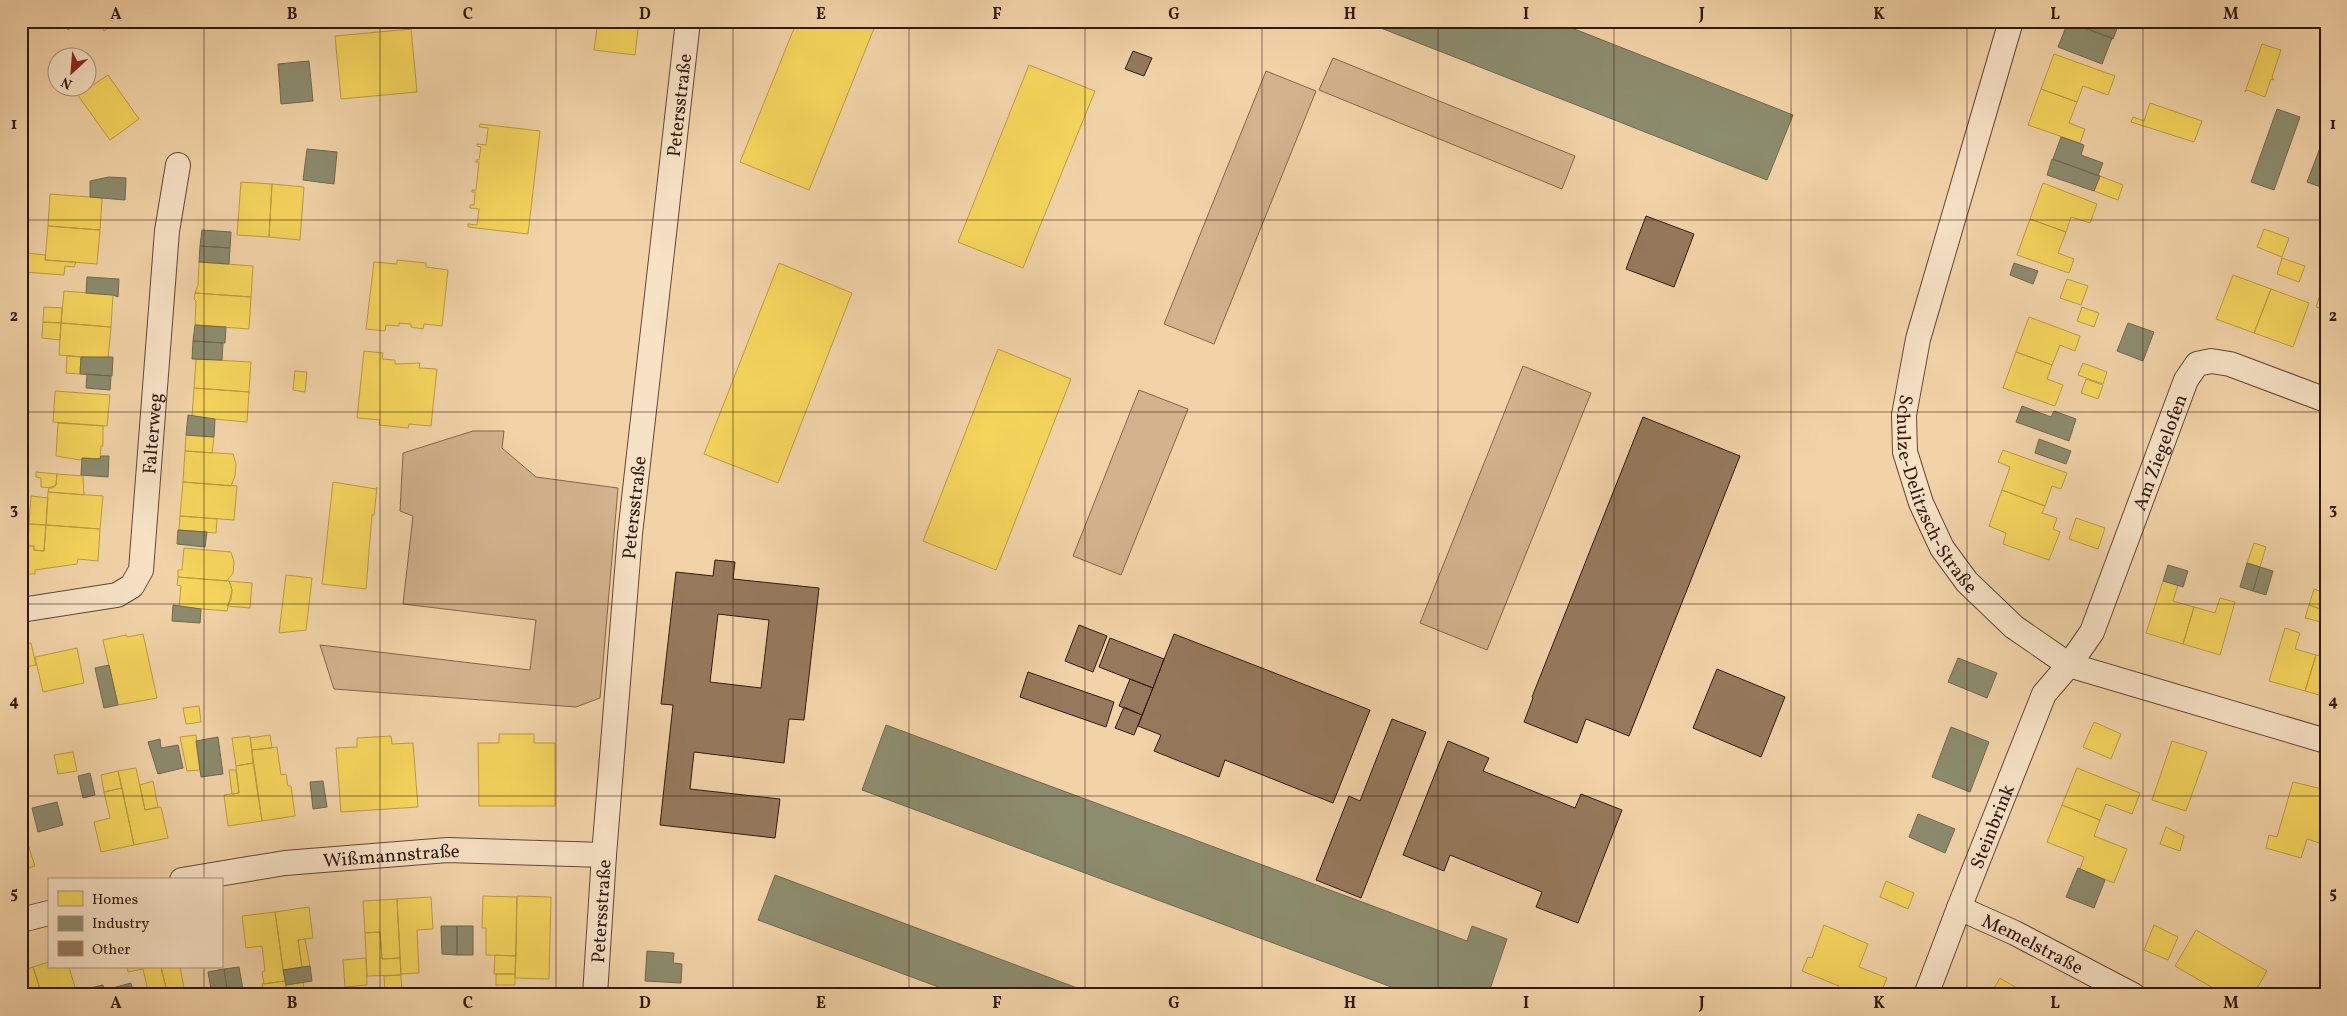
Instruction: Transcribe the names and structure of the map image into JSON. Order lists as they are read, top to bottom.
{
  "streets": {
    "street": [
      "Petersstraße",
      "Falterweg",
      "Am Ziegelofen",
      "Schulze-Delitzsch-Straße",
      "Steinbrink",
      "Wißmannstraße",
      "Memelstraße"
    ]
  },
  "crossings": [
    ["Petersstraße", "Wißmannstraße"],
    ["Am Ziegelofen", "Schulze-Delitzsch-Straße"],
    ["Am Ziegelofen", "Steinbrink"],
    ["Schulze-Delitzsch-Straße", "Steinbrink"],
    ["Steinbrink", "Memelstraße"]
  ],
  "legend": ["Homes", "Industry", "Other"],
  "north": "bottom left",
  "grid": {
    "columns": [
      "A",
      "B",
      "C",
      "D",
      "E",
      "F",
      "G",
      "H",
      "I",
      "J",
      "K",
      "L",
      "M"
    ],
    "rows": [
      "1",
      "2",
      "3",
      "4",
      "5"
    ]
  }
}
